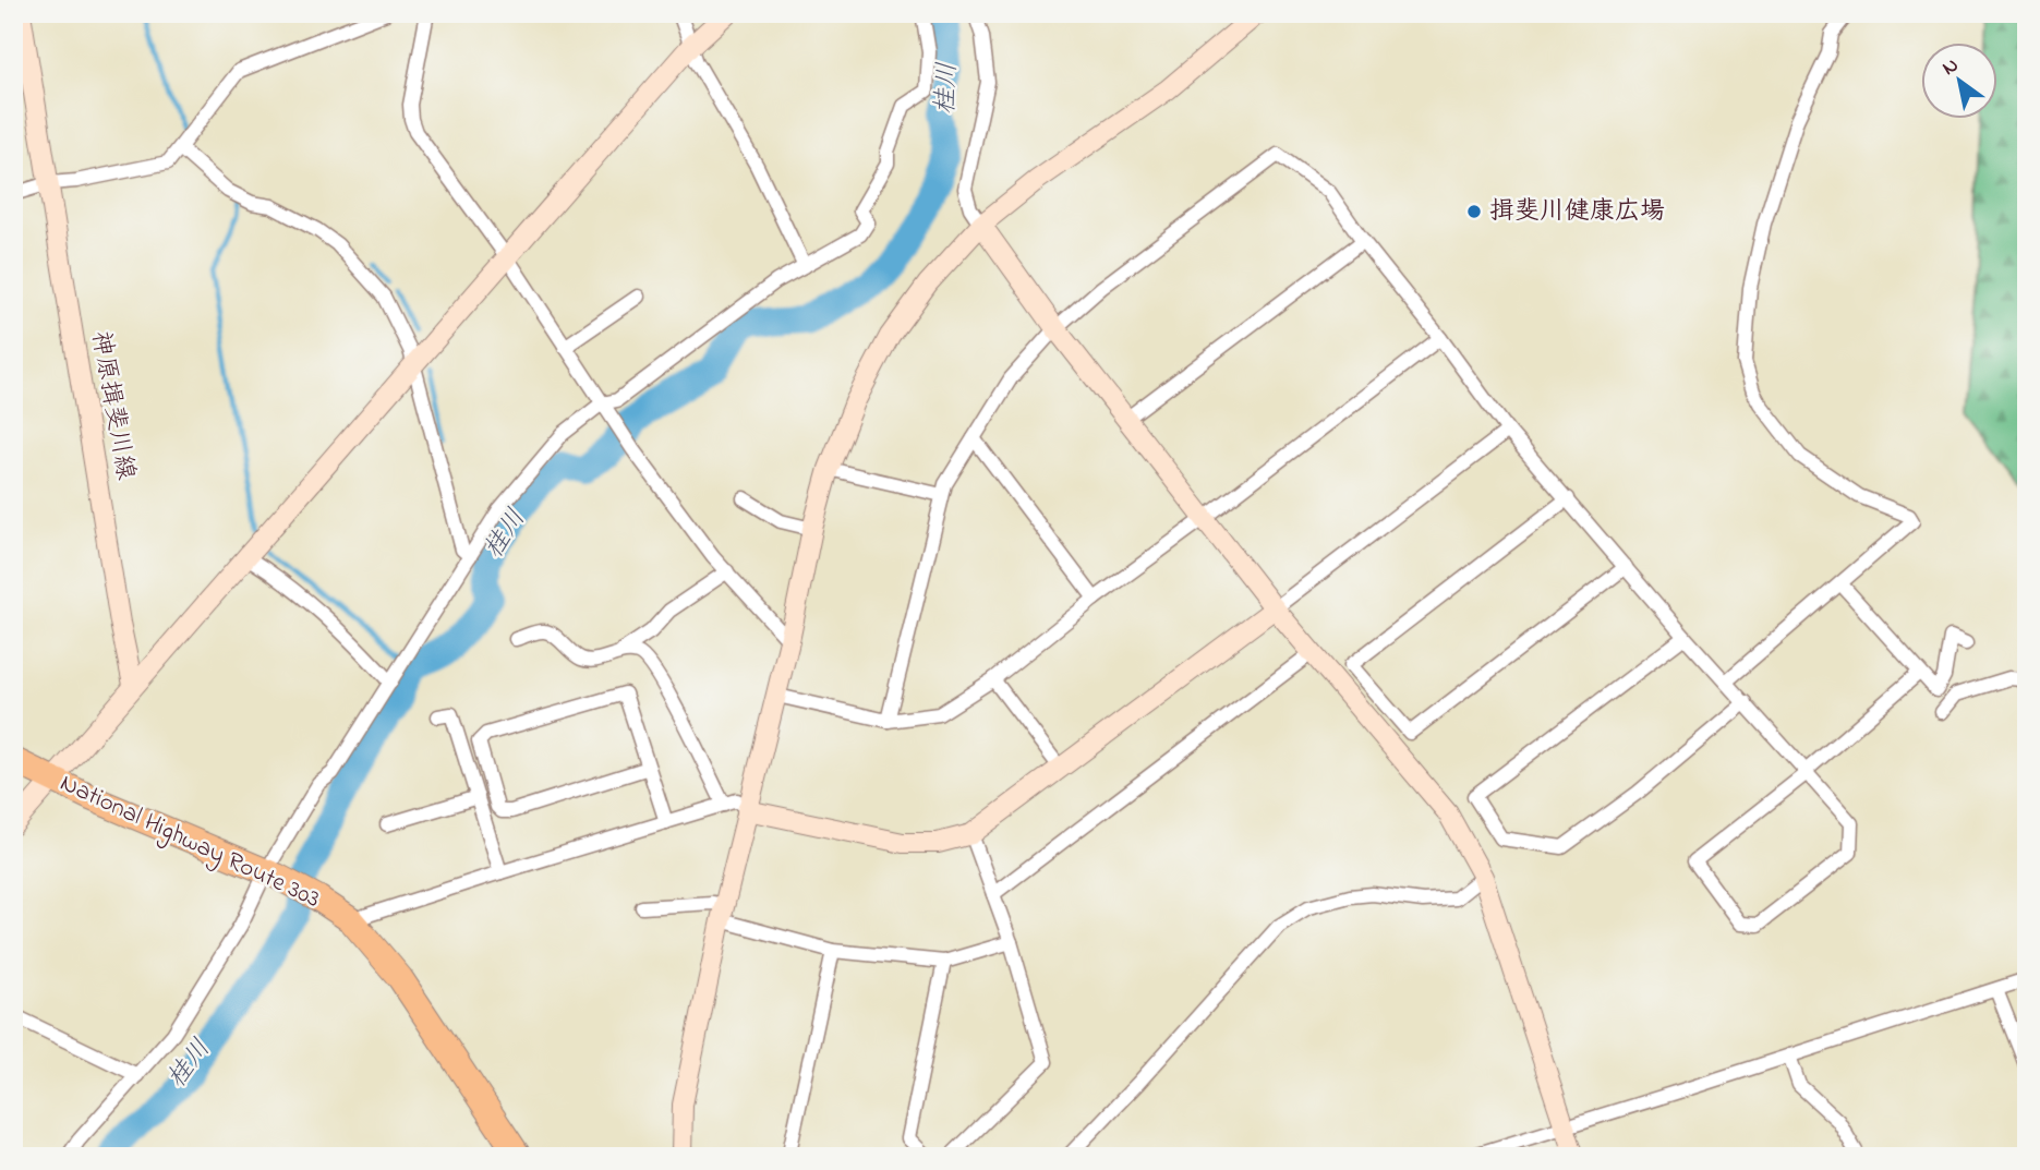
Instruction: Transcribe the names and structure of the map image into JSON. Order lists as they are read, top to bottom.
{
  "streets": {
    "highway": ["National Highway Route 303"],
    "street": ["神原揖斐川線"]
  },
  "water": ["桂川"],
  "places": ["揖斐川健康広場"],
  "north": "top left"
}
